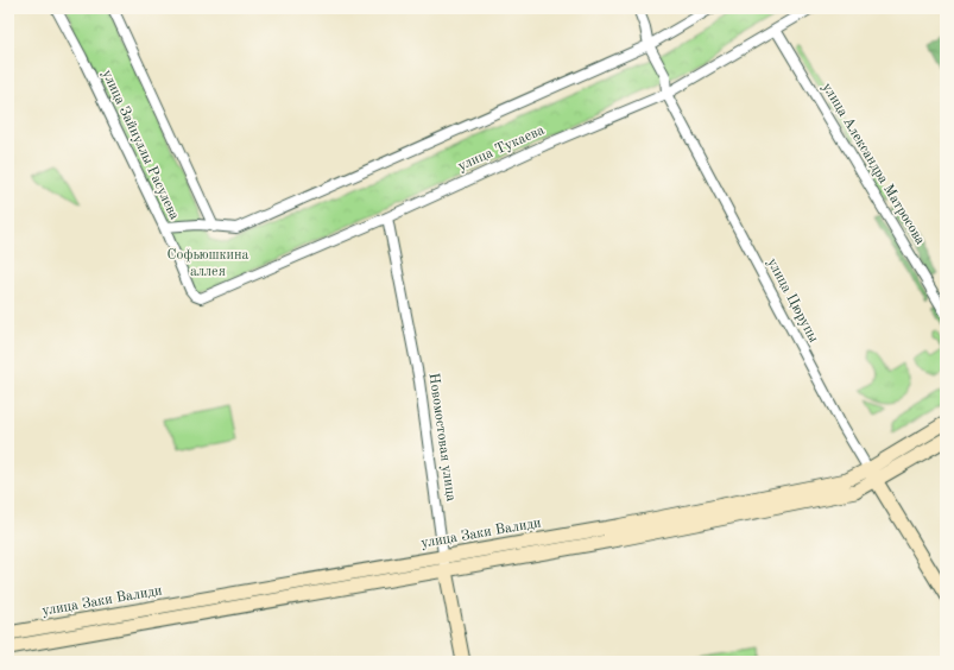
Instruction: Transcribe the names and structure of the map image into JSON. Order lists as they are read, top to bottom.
{
  "streets": {
    "main road": ["улица Цюрупы", "Новомостовая улица", "улица Заки Валиди"],
    "street": ["улица Зайнуллы Расулева", "улица Тукаева", "улица Александра Матросова"]
  },
  "crossings": [
    ["улица Зайнуллы Расулева", "улица Тукаева"],
    ["улица Тукаева", "улица Александра Матросова"],
    ["улица Тукаева", "улица Цюрупы"],
    ["улица Тукаева", "Новомостовая улица"],
    ["улица Цюрупы", "улица Заки Валиди"],
    ["Новомостовая улица", "улица Заки Валиди"]
  ],
  "parks": ["Софьюшкина аллея"]
}
